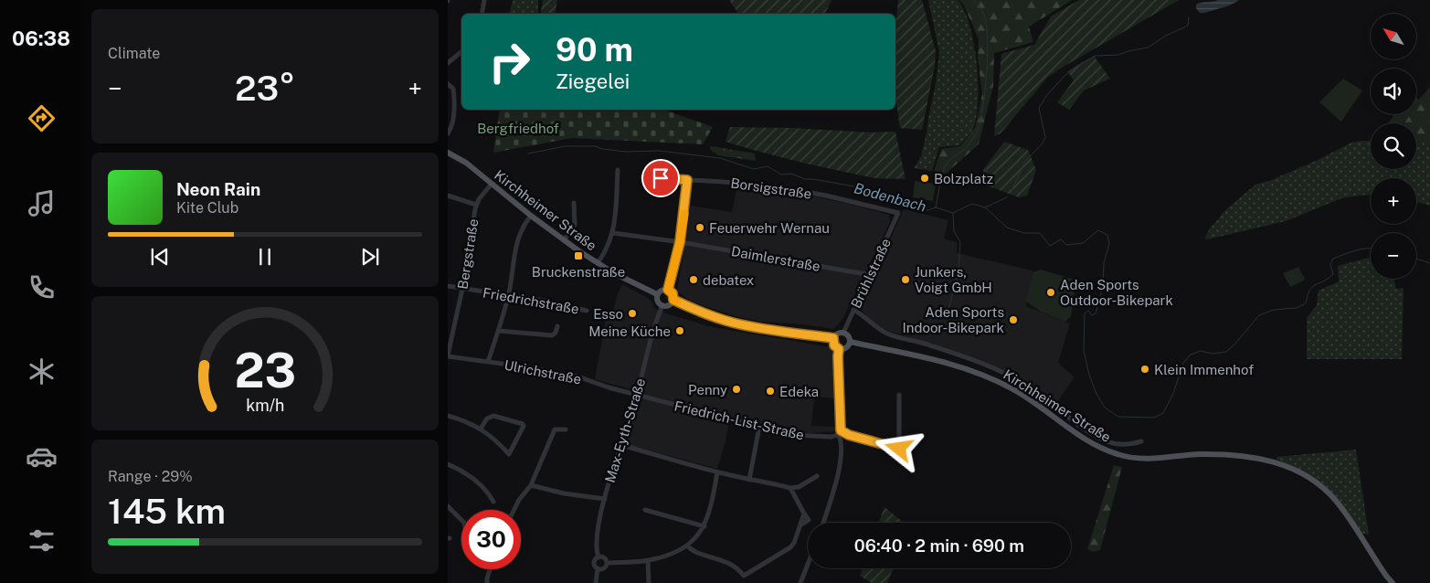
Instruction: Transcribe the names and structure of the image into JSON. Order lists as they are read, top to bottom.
{
  "streets": {
    "main road": ["Kirchheimer Straße"],
    "street": [
      "Borsigstraße",
      "Bergstraße",
      "Daimlerstraße",
      "Brühlstraße",
      "Friedrichstraße",
      "Ulrichstraße",
      "Friedrich-List-Straße",
      "Max-Eyth-Straße"
    ]
  },
  "crossings": [
    ["Borsigstraße", "Brühlstraße"],
    ["Kirchheimer Straße", "Bergstraße"],
    ["Kirchheimer Straße", "Brühlstraße"],
    ["Kirchheimer Straße", "Max-Eyth-Straße"],
    ["Bergstraße", "Friedrichstraße"],
    ["Bergstraße", "Ulrichstraße"],
    ["Daimlerstraße", "Brühlstraße"],
    ["Ulrichstraße", "Friedrich-List-Straße"],
    ["Ulrichstraße", "Max-Eyth-Straße"],
    ["Friedrich-List-Straße", "Max-Eyth-Straße"]
  ],
  "water": ["Bodenbach"],
  "parks": ["Bergfriedhof"],
  "places": {
    "other": [
      "Bolzplatz",
      "Feuerwehr Wernau",
      "debatex",
      "Junkers, Voigt GmbH",
      "Aden Sports Outdoor-Bikepark",
      "Esso",
      "Aden Sports Indoor-Bikepark",
      "Meine Küche",
      "Klein Immenhof",
      "Penny",
      "Edeka"
    ],
    "transit": ["Bruckenstraße"]
  },
  "north": "top left",
  "page": {
    "tabs": "06:38",
    "tile": [
      "Climate",
      ["Range · 29%", "145 km"]
    ],
    "map_buttons": ["+", "−"],
    "turn": ["90 m", "Ziegelei"],
    "heat": ["−", "23°", "+"],
    "song": ["Neon Rain", "Kite Club"],
    "limit": "30",
    "trip": "06:40 · 2 min · 690 m",
    "gauge": ["23", "km/h"]
  }
}
